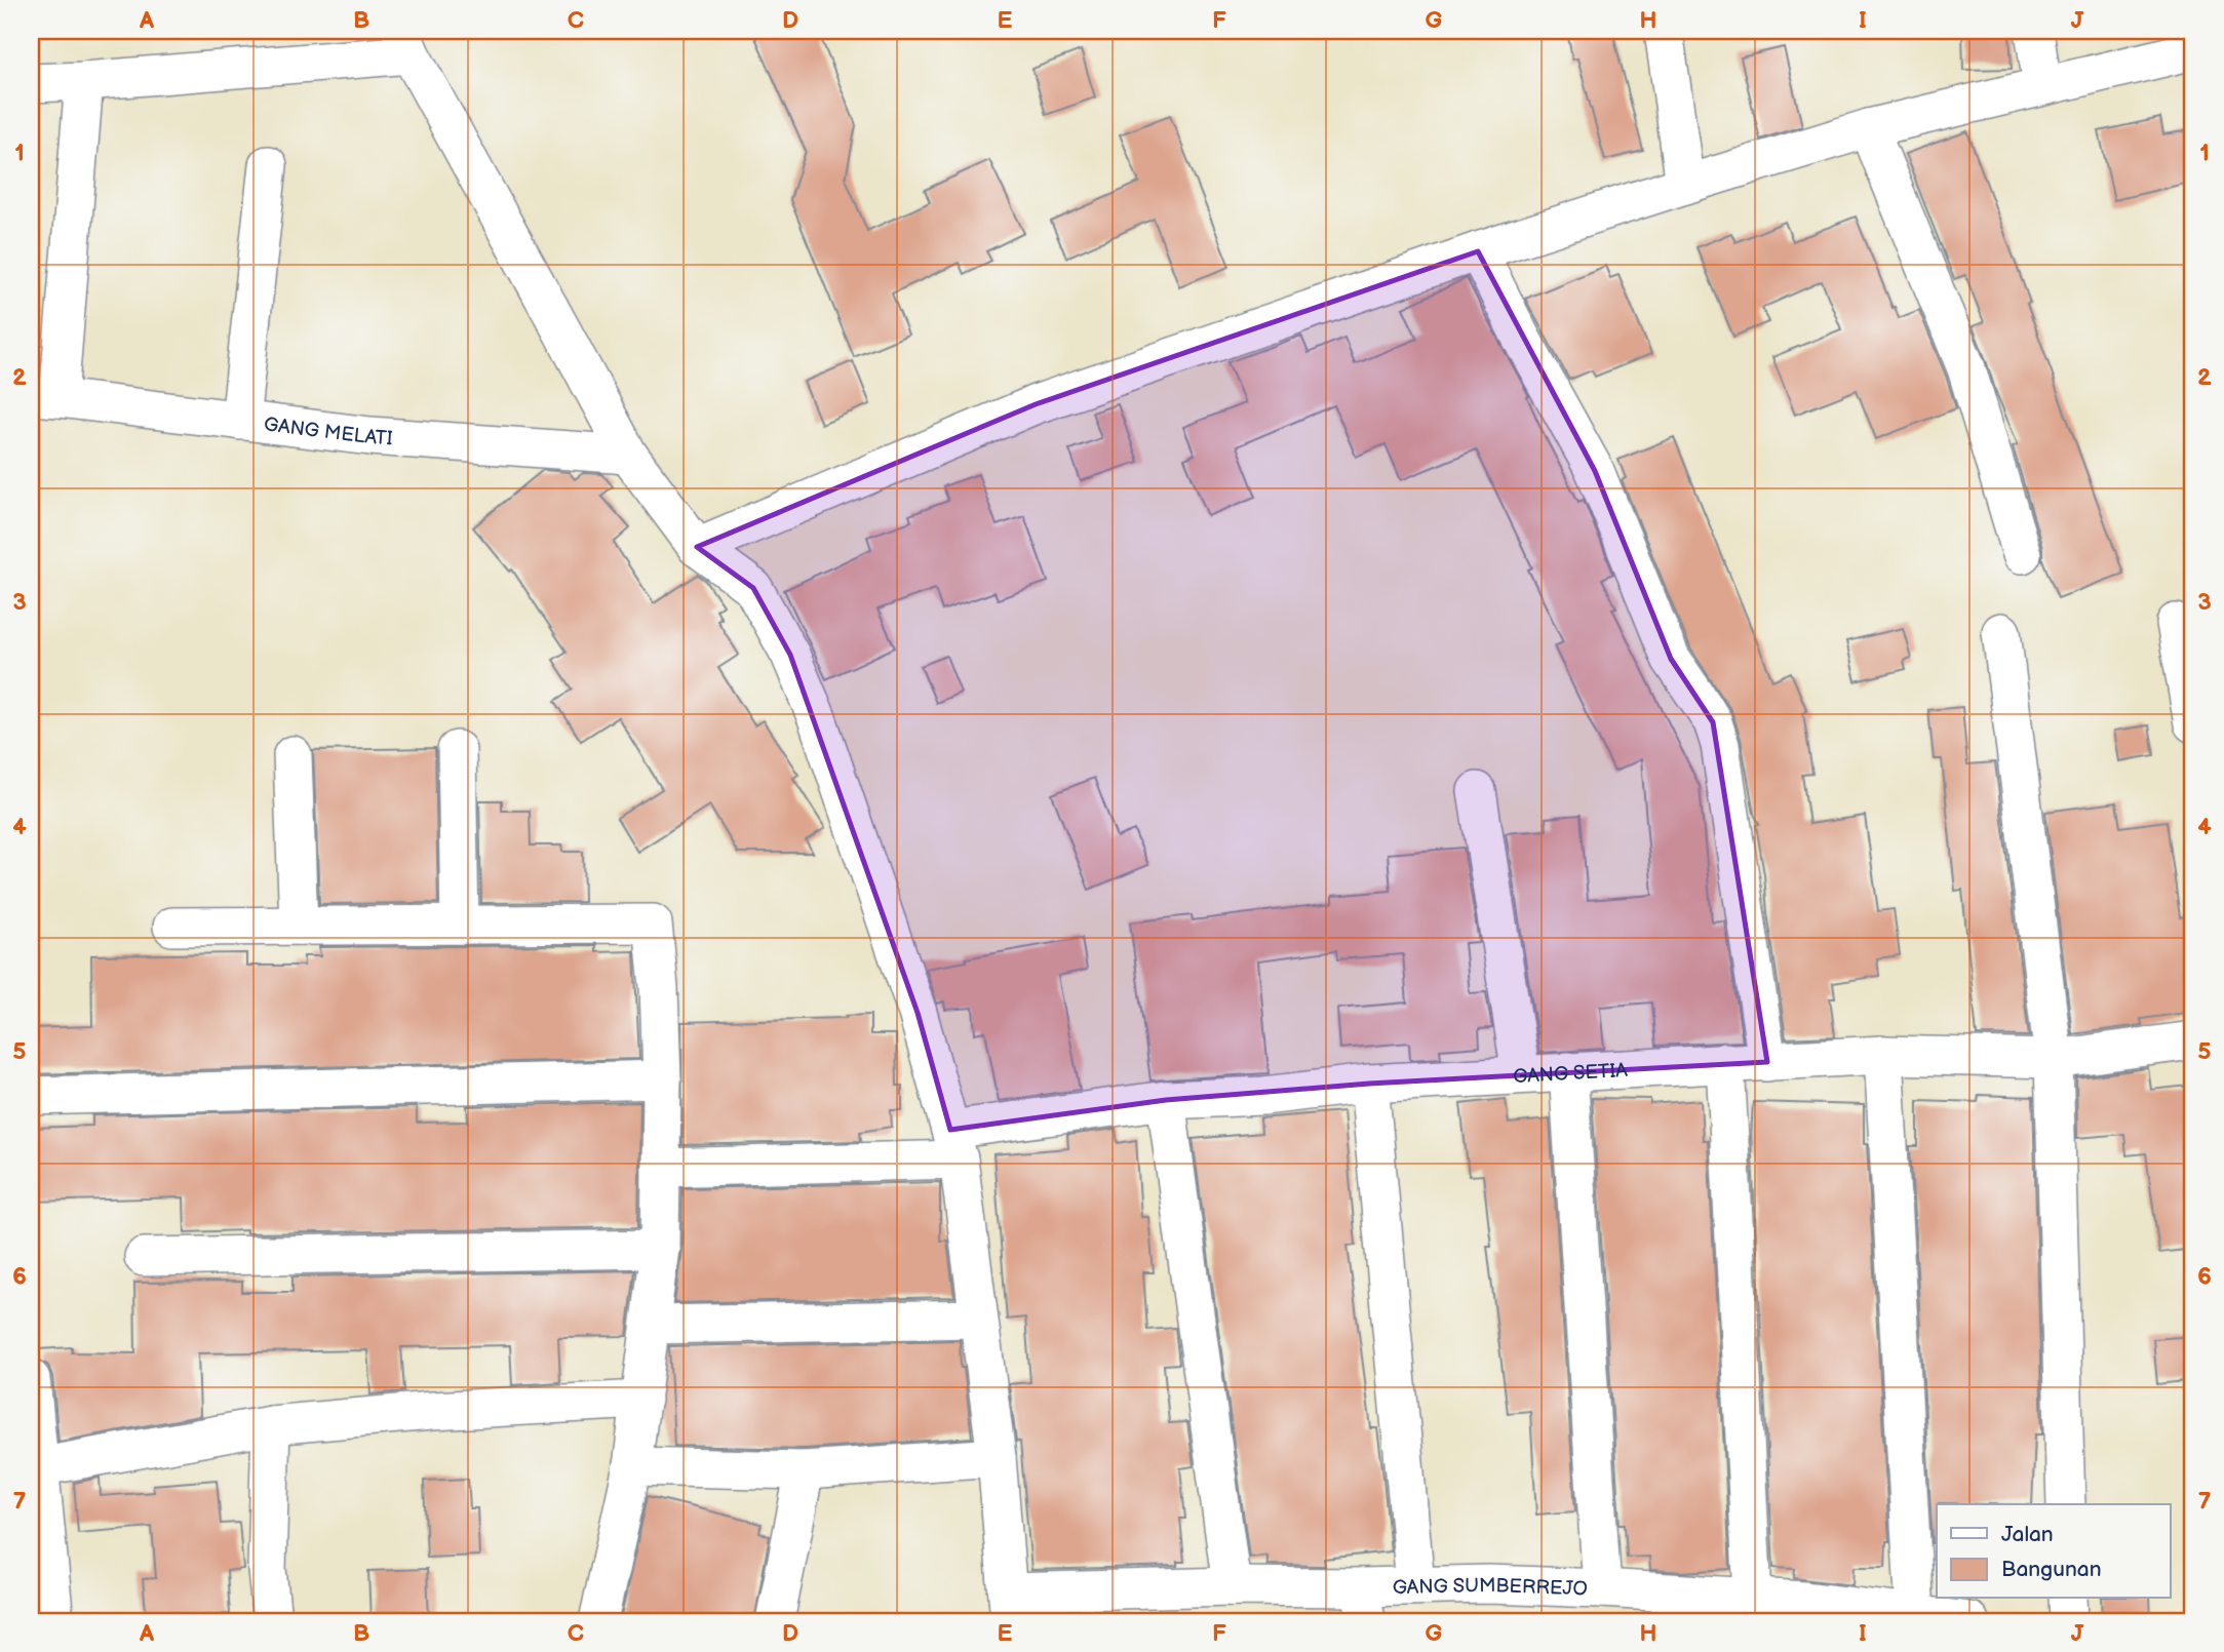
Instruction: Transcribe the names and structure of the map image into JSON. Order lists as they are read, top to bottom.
{
  "streets": {
    "street": ["GANG MELATI", "GANG SETIA", "GANG SUMBERREJO"]
  },
  "legend": ["Jalan", "Bangunan"],
  "grid": {
    "columns": [
      "A",
      "B",
      "C",
      "D",
      "E",
      "F",
      "G",
      "H",
      "I",
      "J"
    ],
    "rows": [
      "1",
      "2",
      "3",
      "4",
      "5",
      "6",
      "7"
    ]
  }
}
